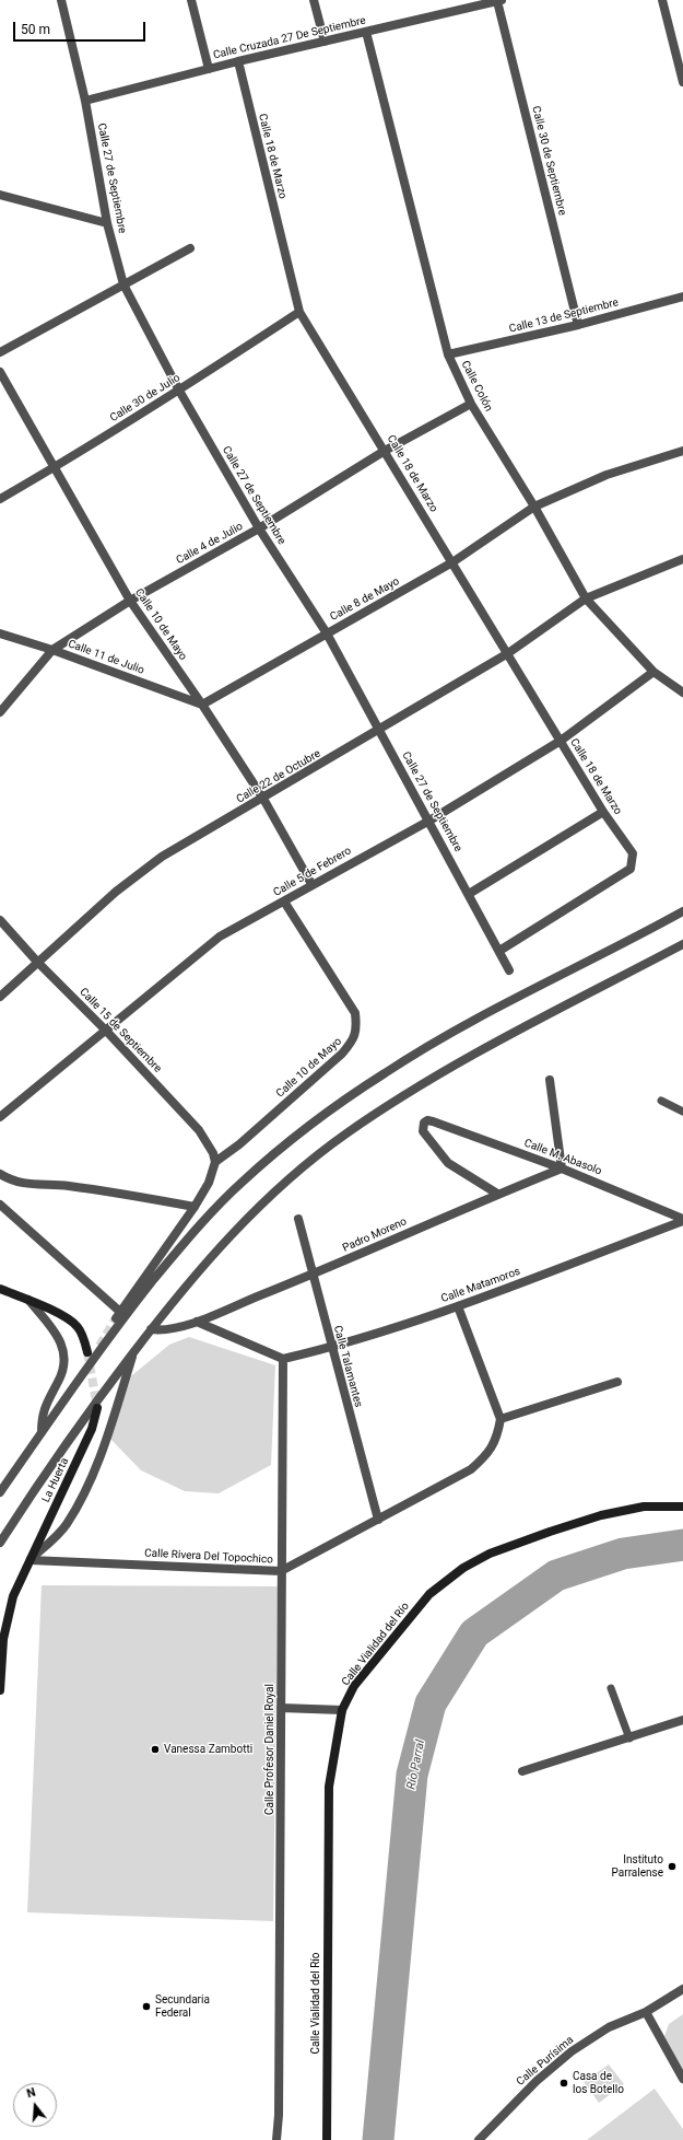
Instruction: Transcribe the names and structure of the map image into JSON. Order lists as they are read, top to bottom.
{
  "streets": {
    "main road": ["La Huerta", "Calle Vialidad del Río"],
    "street": [
      "Calle Cruzada 27 De Septiembre",
      "Calle 18 de Marzo",
      "Calle 30 de Septiembre",
      "Calle 27 de Septiembre",
      "Calle 13 de Septiembre",
      "Calle Colón",
      "Calle 30 de Julio",
      "Calle 4 de Julio",
      "Calle 8 de Mayo",
      "Calle 10 de Mayo",
      "Calle 11 de Julio",
      "Calle 22 de Octubre",
      "Calle 5 de Febrero",
      "Calle 15 de Septiembre",
      "Calle M. Abasolo",
      "Padro Moreno",
      "Calle Matamoros",
      "Calle Talamantes",
      "Calle Rivera Del Topochico",
      "Calle Profesor Daniel Royal",
      "Calle Purísima"
    ]
  },
  "crossings": [
    ["Calle Cruzada 27 De Septiembre", "Calle 18 de Marzo"],
    ["Calle Cruzada 27 De Septiembre", "Calle 30 de Septiembre"],
    ["Calle Cruzada 27 De Septiembre", "Calle 27 de Septiembre"],
    ["Calle Cruzada 27 De Septiembre", "Calle Colón"],
    ["Calle 18 de Marzo", "Calle 27 de Septiembre"],
    ["Calle 18 de Marzo", "Calle 30 de Julio"],
    ["Calle 18 de Marzo", "Calle 4 de Julio"],
    ["Calle 18 de Marzo", "Calle 8 de Mayo"],
    ["Calle 18 de Marzo", "Calle 22 de Octubre"],
    ["Calle 18 de Marzo", "Calle 5 de Febrero"],
    ["Calle 30 de Septiembre", "Calle 13 de Septiembre"],
    ["Calle 27 de Septiembre", "Calle 30 de Julio"],
    ["Calle 27 de Septiembre", "Calle 4 de Julio"],
    ["Calle 27 de Septiembre", "Calle 8 de Mayo"],
    ["Calle 27 de Septiembre", "Calle 22 de Octubre"],
    ["Calle 27 de Septiembre", "Calle 5 de Febrero"],
    ["Calle 13 de Septiembre", "Calle Colón"],
    ["Calle Colón", "Calle 4 de Julio"],
    ["Calle Colón", "Calle 8 de Mayo"],
    ["Calle Colón", "Calle 22 de Octubre"],
    ["Calle Colón", "Calle 5 de Febrero"],
    ["Calle 30 de Julio", "Calle 10 de Mayo"],
    ["Calle 4 de Julio", "Calle 10 de Mayo"],
    ["Calle 4 de Julio", "Calle 11 de Julio"],
    ["Calle 8 de Mayo", "Calle 10 de Mayo"],
    ["Calle 8 de Mayo", "Calle 11 de Julio"],
    ["Calle 10 de Mayo", "Calle 11 de Julio"],
    ["Calle 10 de Mayo", "Calle 22 de Octubre"],
    ["Calle 10 de Mayo", "Calle 5 de Febrero"],
    ["Calle 10 de Mayo", "Calle 15 de Septiembre"],
    ["Calle 22 de Octubre", "Calle 15 de Septiembre"],
    ["Calle 5 de Febrero", "Calle 15 de Septiembre"],
    ["Calle M. Abasolo", "Padro Moreno"],
    ["Calle M. Abasolo", "Calle Matamoros"],
    ["Padro Moreno", "Calle Talamantes"],
    ["Calle Matamoros", "Calle Talamantes"],
    ["Calle Matamoros", "Calle Profesor Daniel Royal"],
    ["Calle Talamantes", "Calle Rivera Del Topochico"],
    ["La Huerta", "Calle Rivera Del Topochico"],
    ["Calle Rivera Del Topochico", "Calle Profesor Daniel Royal"]
  ],
  "water": ["Río Parral"],
  "places": [
    "Vanessa Zambotti",
    "Instituto Parralense",
    "Secundaria Federal",
    "Casa de los Botello"
  ],
  "scale_bar": "50 m",
  "north": "top"
}
